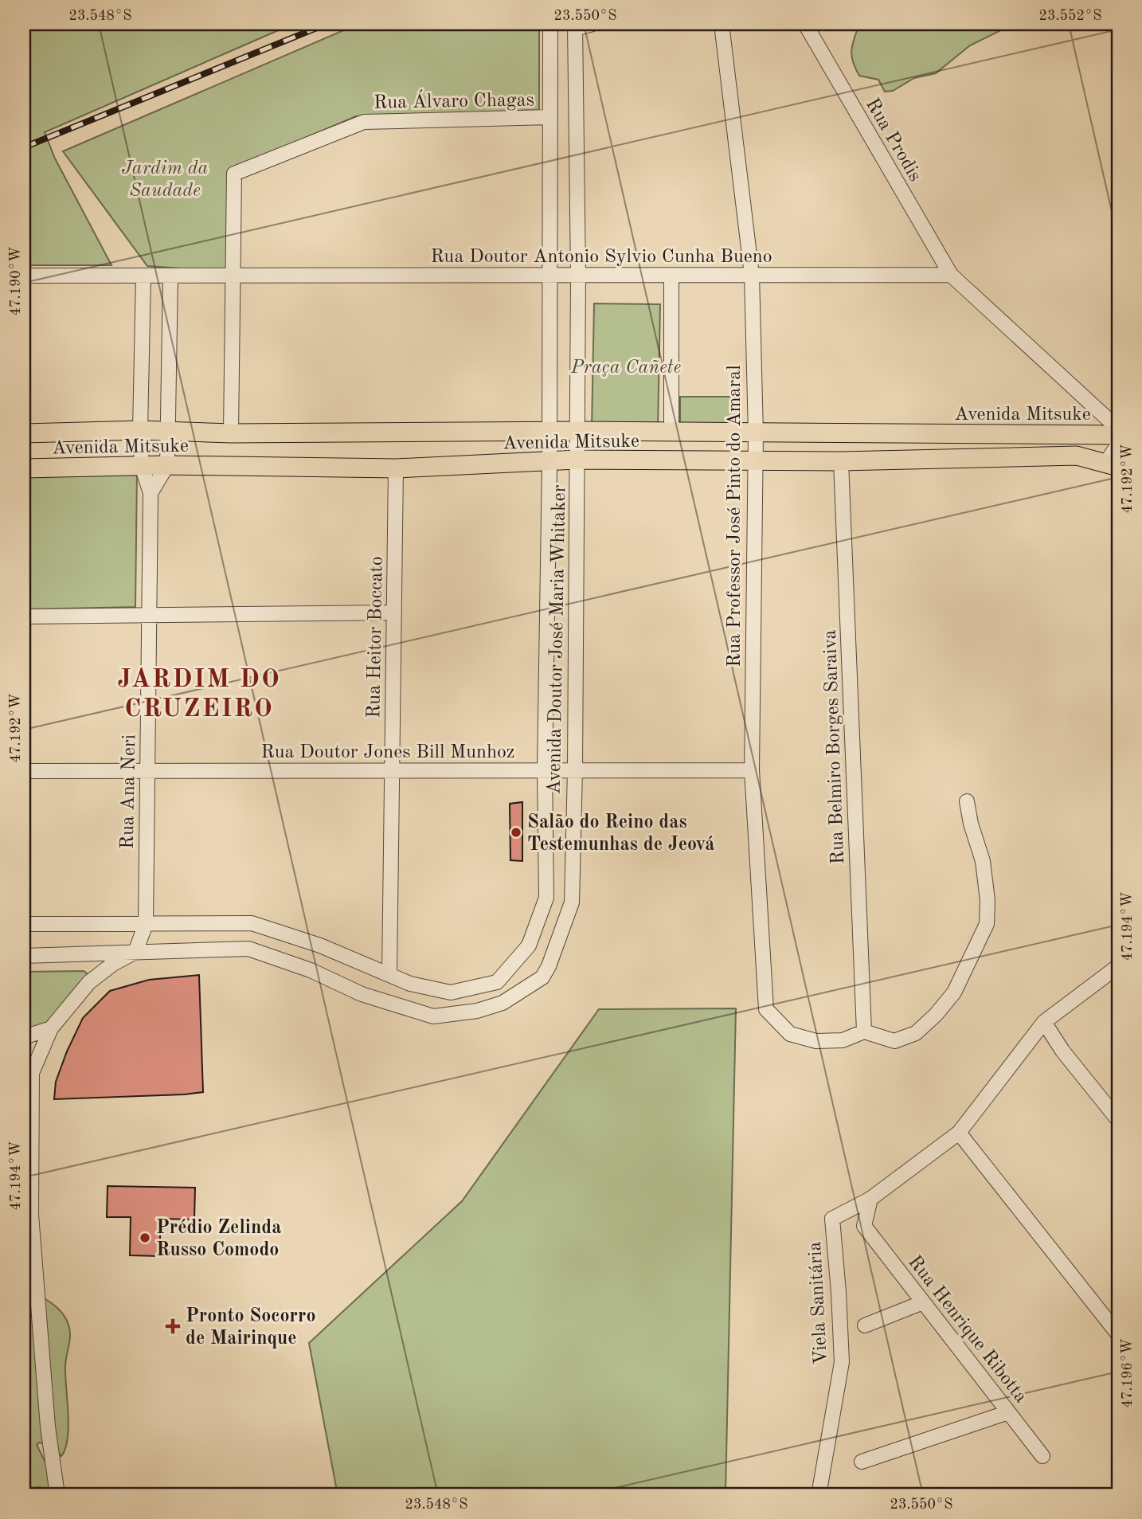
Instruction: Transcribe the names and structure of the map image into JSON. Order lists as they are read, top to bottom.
{
  "streets": {
    "main road": ["Avenida Mitsuke"],
    "street": [
      "Rua Álvaro Chagas",
      "Rua Prodis",
      "Rua Doutor Antonio Sylvio Cunha Bueno",
      "Rua Professor José Pinto do Amaral",
      "Rua Heitor Boccato",
      "Avenida Doutor José Maria Whitaker",
      "Rua Belmiro Borges Saraiva",
      "Rua Doutor Jones Bill Munhoz",
      "Rua Ana Neri",
      "Viela Sanitária",
      "Rua Henrique Ribotta"
    ]
  },
  "crossings": [
    ["Rua Álvaro Chagas", "Rua Doutor Antonio Sylvio Cunha Bueno"],
    ["Rua Álvaro Chagas", "Avenida Doutor José Maria Whitaker"],
    ["Rua Prodis", "Rua Doutor Antonio Sylvio Cunha Bueno"],
    ["Rua Doutor Antonio Sylvio Cunha Bueno", "Rua Professor José Pinto do Amaral"],
    ["Rua Doutor Antonio Sylvio Cunha Bueno", "Avenida Doutor José Maria Whitaker"],
    ["Rua Doutor Antonio Sylvio Cunha Bueno", "Rua Ana Neri"],
    ["Avenida Mitsuke", "Rua Professor José Pinto do Amaral"],
    ["Avenida Mitsuke", "Rua Heitor Boccato"],
    ["Avenida Mitsuke", "Avenida Doutor José Maria Whitaker"],
    ["Avenida Mitsuke", "Rua Belmiro Borges Saraiva"],
    ["Avenida Mitsuke", "Rua Ana Neri"],
    ["Rua Professor José Pinto do Amaral", "Rua Belmiro Borges Saraiva"],
    ["Rua Professor José Pinto do Amaral", "Rua Doutor Jones Bill Munhoz"],
    ["Rua Heitor Boccato", "Avenida Doutor José Maria Whitaker"],
    ["Rua Heitor Boccato", "Rua Doutor Jones Bill Munhoz"],
    ["Avenida Doutor José Maria Whitaker", "Rua Doutor Jones Bill Munhoz"],
    ["Avenida Doutor José Maria Whitaker", "Rua Ana Neri"],
    ["Rua Doutor Jones Bill Munhoz", "Rua Ana Neri"],
    ["Viela Sanitária", "Rua Henrique Ribotta"]
  ],
  "districts": ["JARDIM DO CRUZEIRO"],
  "parks": ["Jardim da Saudade", "Praça Cañete"],
  "places": {
    "other": ["Salão do Reino das Testemunhas de Jeová", "Prédio Zelinda Russo Comodo"],
    "health": ["Pronto Socorro de Mairinque"]
  },
  "coordinates": [
    "23.548°S",
    "23.550°S",
    "23.552°S",
    "47.190°W",
    "47.192°W",
    "47.194°W",
    "47.196°W"
  ]
}
